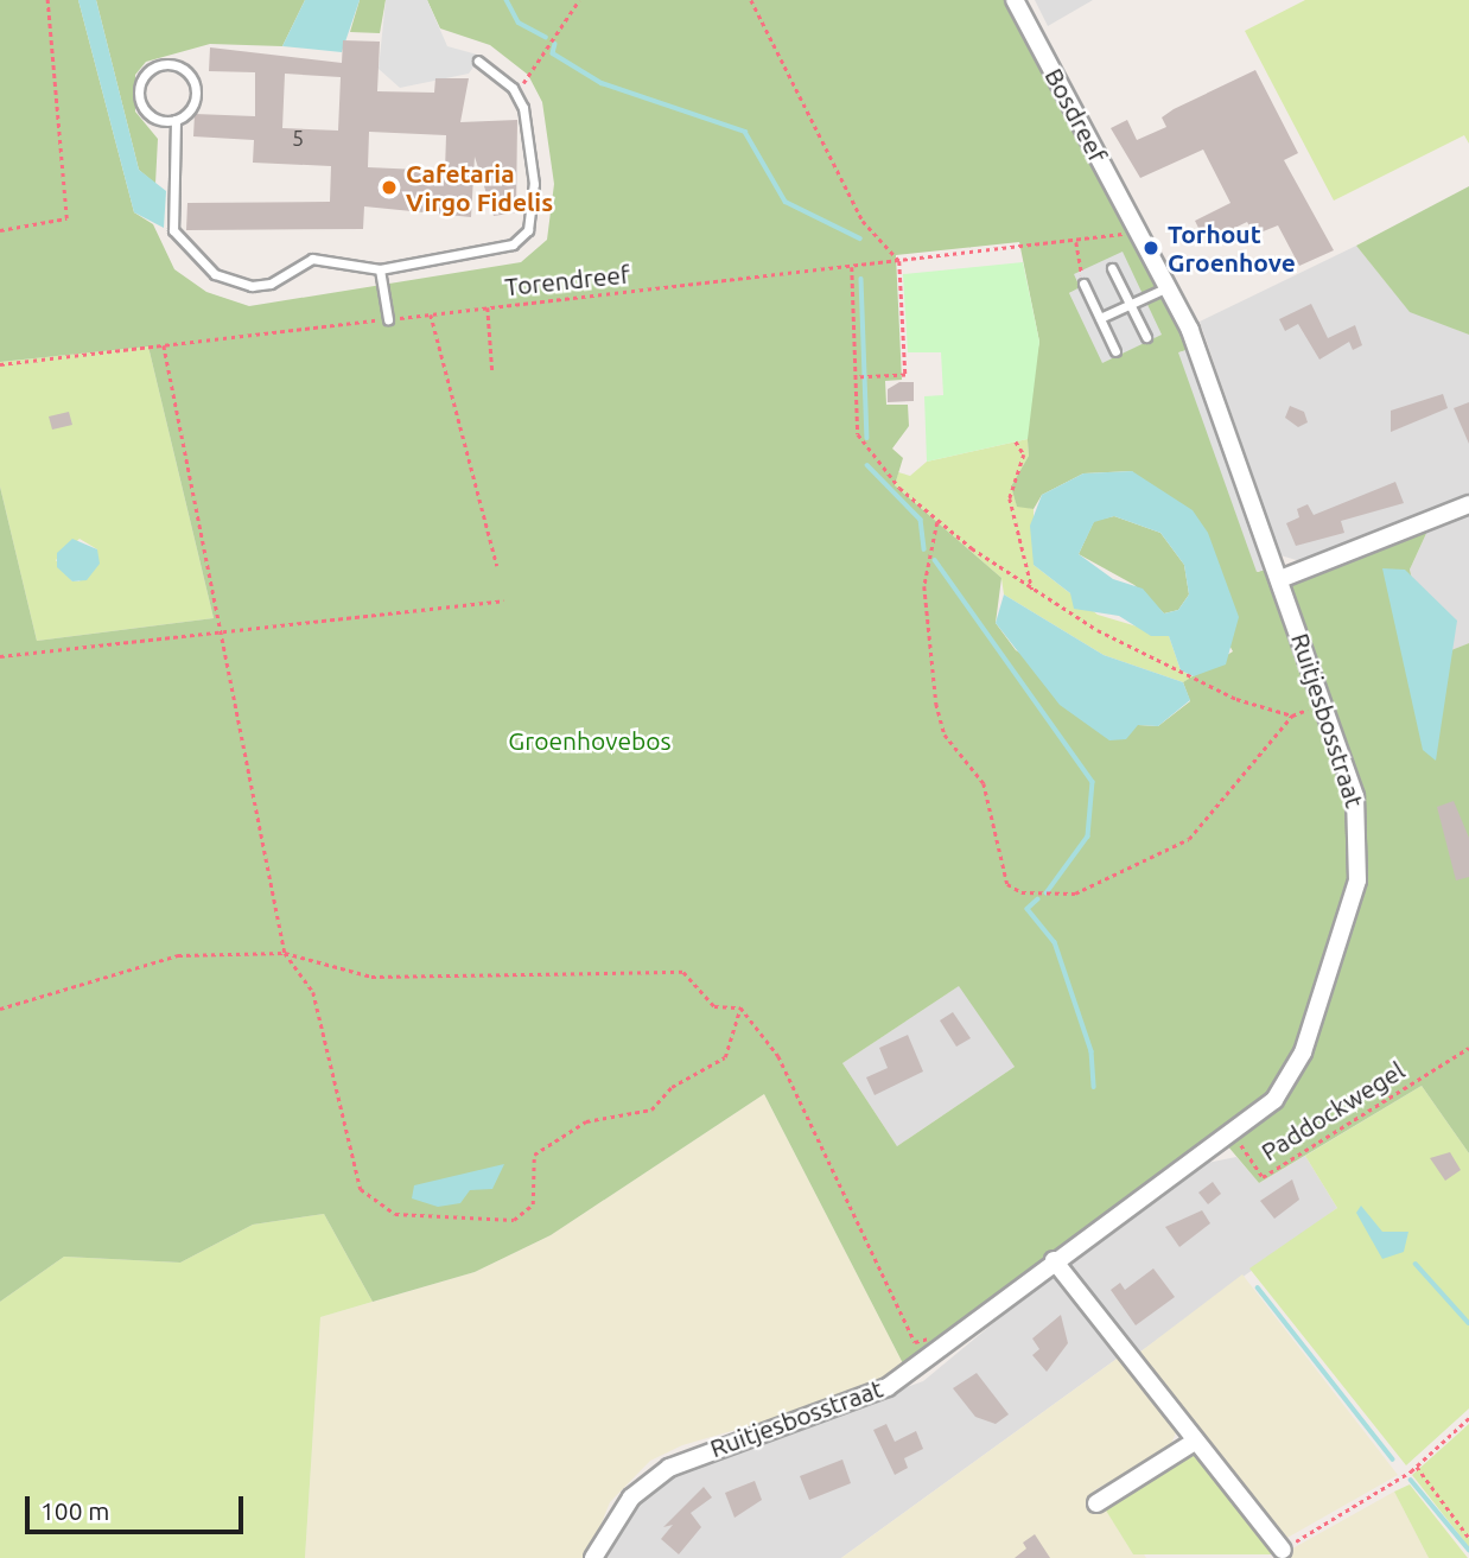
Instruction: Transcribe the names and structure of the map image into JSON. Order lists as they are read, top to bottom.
{
  "streets": {
    "street": ["Bosdreef", "Ruitjesbosstraat"],
    "path": ["Torendreef", "Paddockwegel"]
  },
  "crossings": [
    ["Bosdreef", "Torendreef"],
    ["Bosdreef", "Ruitjesbosstraat"],
    ["Torendreef", "Ruitjesbosstraat"],
    ["Ruitjesbosstraat", "Paddockwegel"]
  ],
  "parks": ["Groenhovebos"],
  "places": ["Cafetaria Virgo Fidelis", "Torhout Groenhove"],
  "house_numbers": ["5"],
  "scale_bar": "100 m"
}
